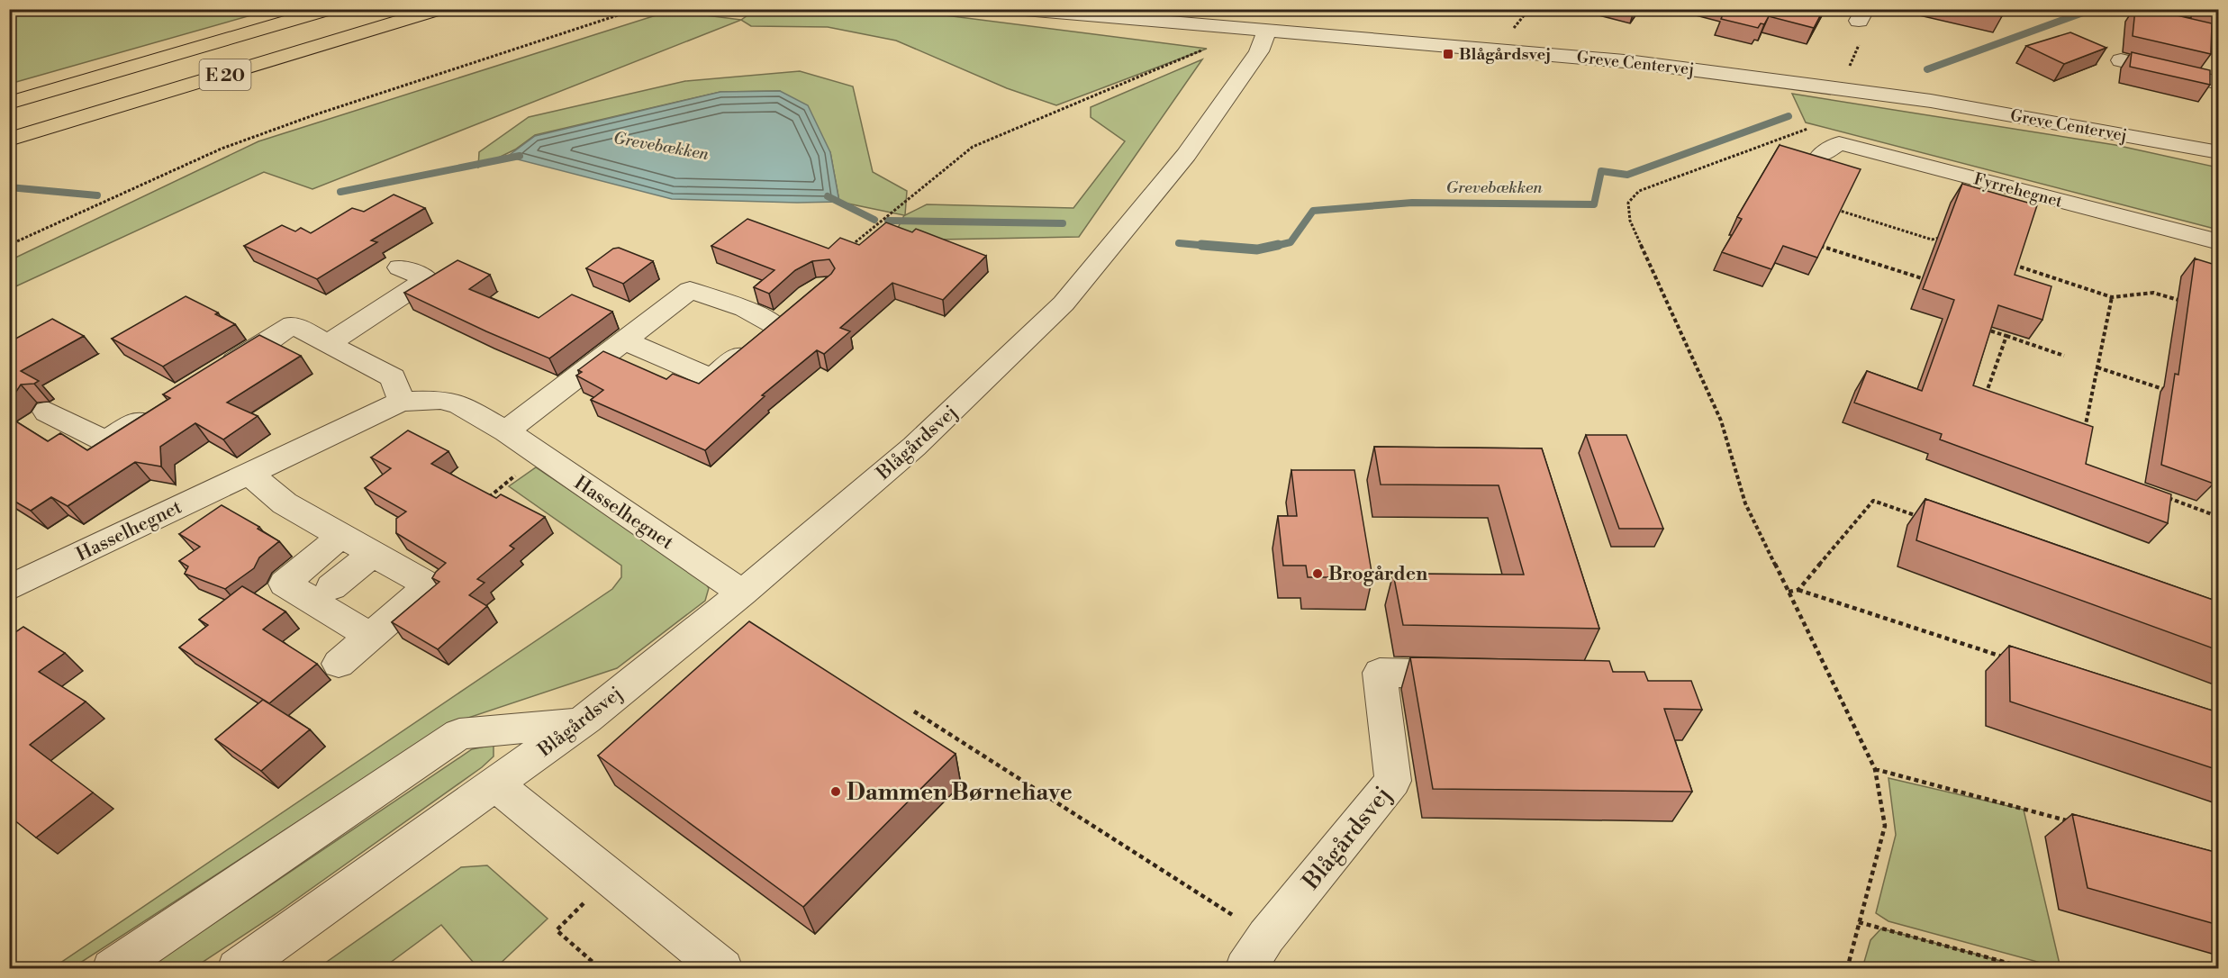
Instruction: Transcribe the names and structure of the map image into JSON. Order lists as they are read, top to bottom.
{
  "streets": {
    "highway": ["E 20"],
    "street": [
      "Greve Centervej",
      "Fyrrehegnet",
      "Blågårdsvej",
      "Hasselhegnet"
    ]
  },
  "crossings": [
    ["Greve Centervej", "Blågårdsvej"],
    ["Blågårdsvej", "Hasselhegnet"]
  ],
  "water": ["Grevebækken"],
  "places": {
    "transit": ["Blågårdsvej"],
    "other": ["Brogården", "Dammen Børnehave"]
  }
}
